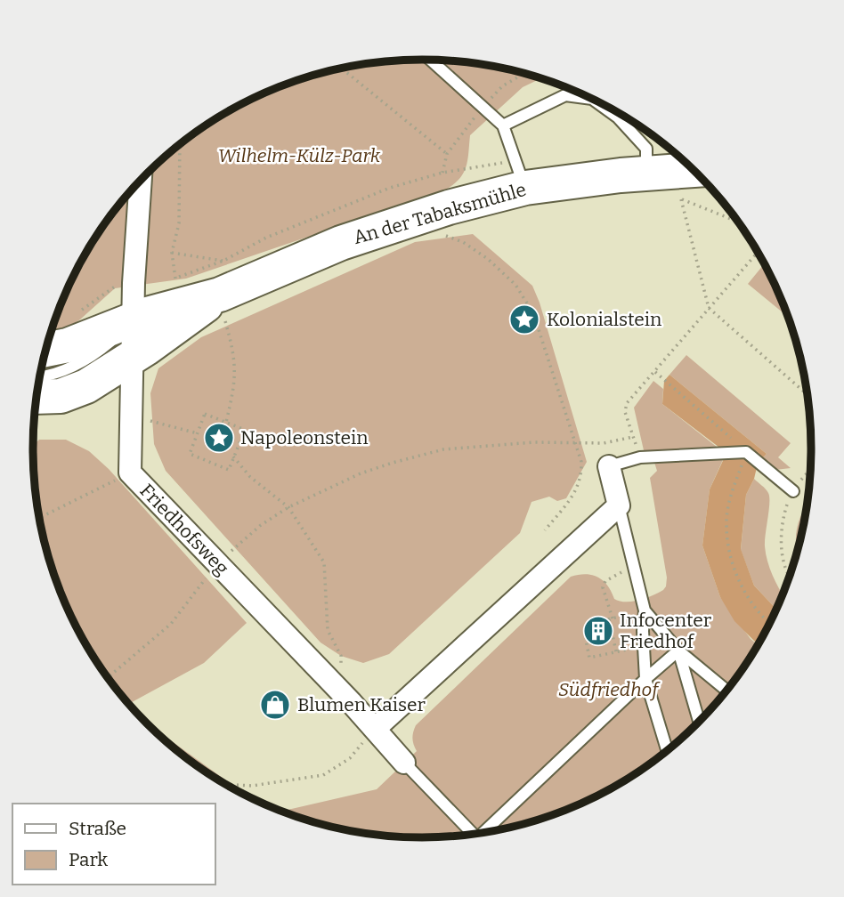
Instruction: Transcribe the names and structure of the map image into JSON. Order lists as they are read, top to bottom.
{
  "streets": {
    "main road": ["An der Tabaksmühle"],
    "street": ["Friedhofsweg"]
  },
  "crossings": [
    ["An der Tabaksmühle", "Friedhofsweg"]
  ],
  "parks": ["Wilhelm-Külz-Park", "Südfriedhof"],
  "places": {
    "place": ["Kolonialstein", "Napoleonstein"],
    "building": ["Infocenter Friedhof"],
    "shop": ["Blumen Kaiser"]
  },
  "legend": ["Straße", "Park"]
}
